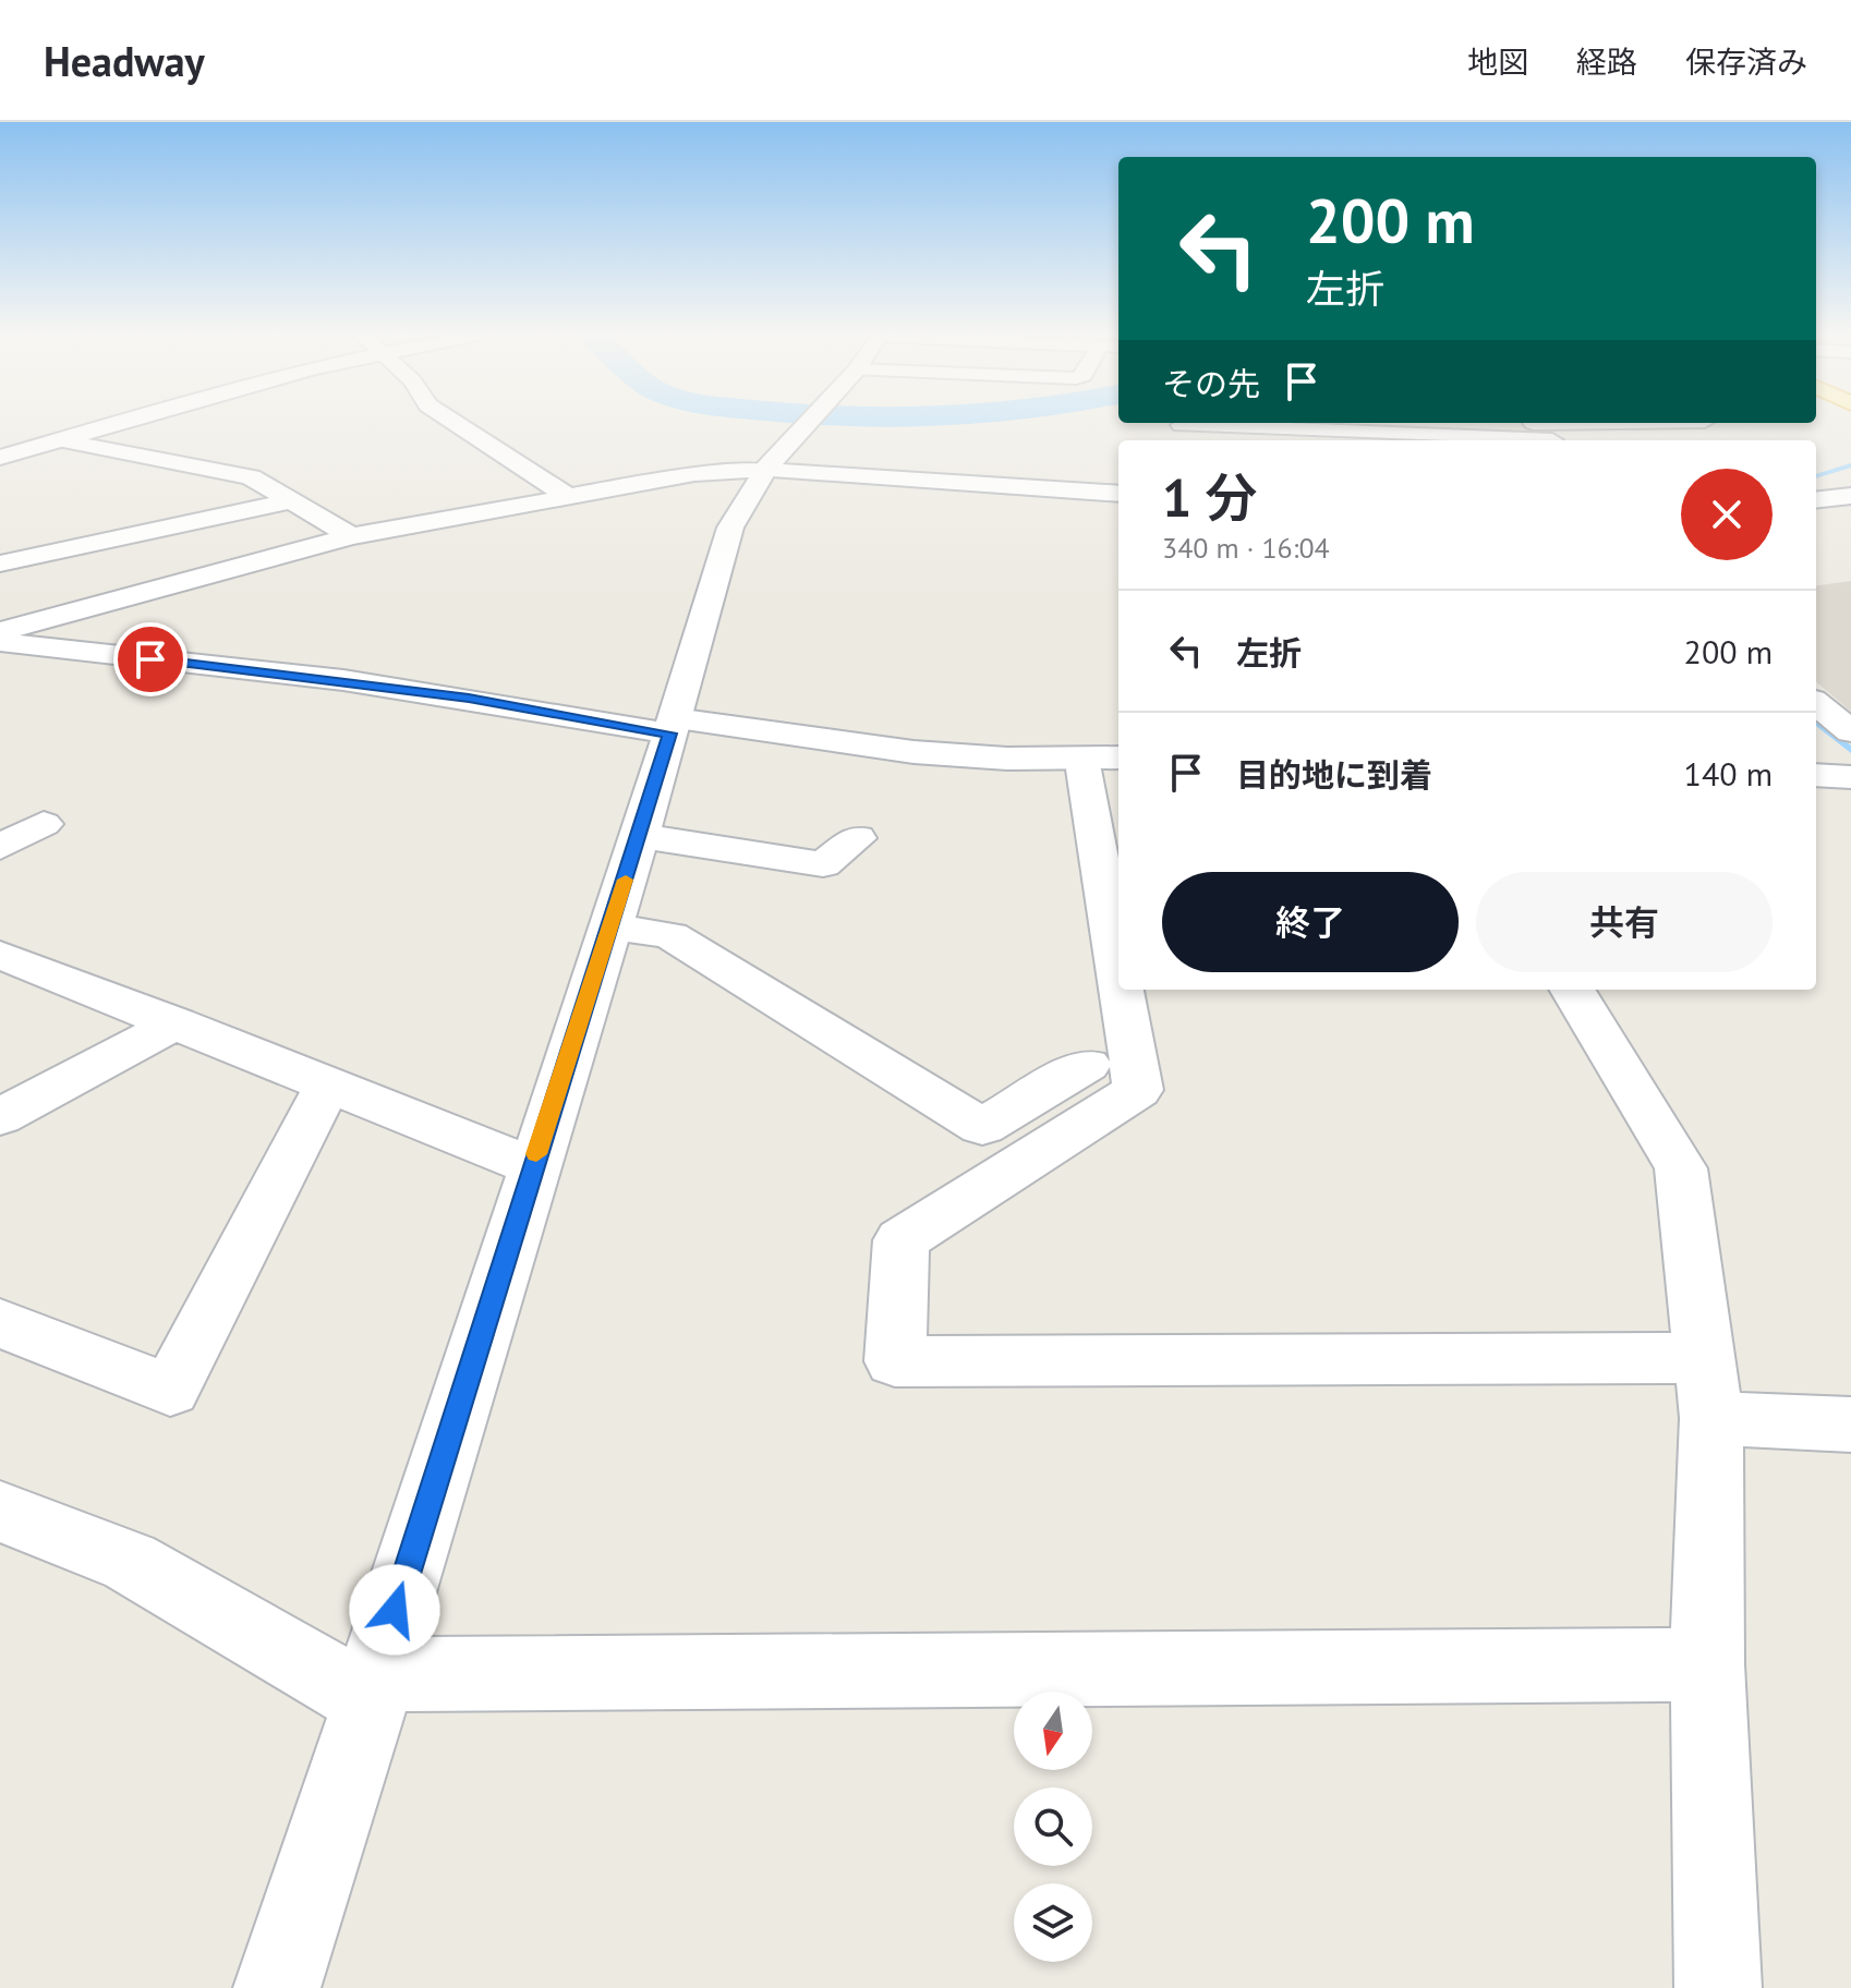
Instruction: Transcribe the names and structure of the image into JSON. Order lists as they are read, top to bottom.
{
  "north": "bottom",
  "page": {
    "header": "Headway",
    "nav": ["地図", "経路", "保存済み"],
    "turn": ["200 m", "左折"],
    "then": "その先",
    "heading": ["1 分", "340 m · 16:04"],
    "list": [
      {
        "name": "左折",
        "value": "200 m"
      },
      {
        "name": "目的地に到着",
        "value": "140 m"
      }
    ],
    "buttons": ["終了", "共有"]
  }
}
